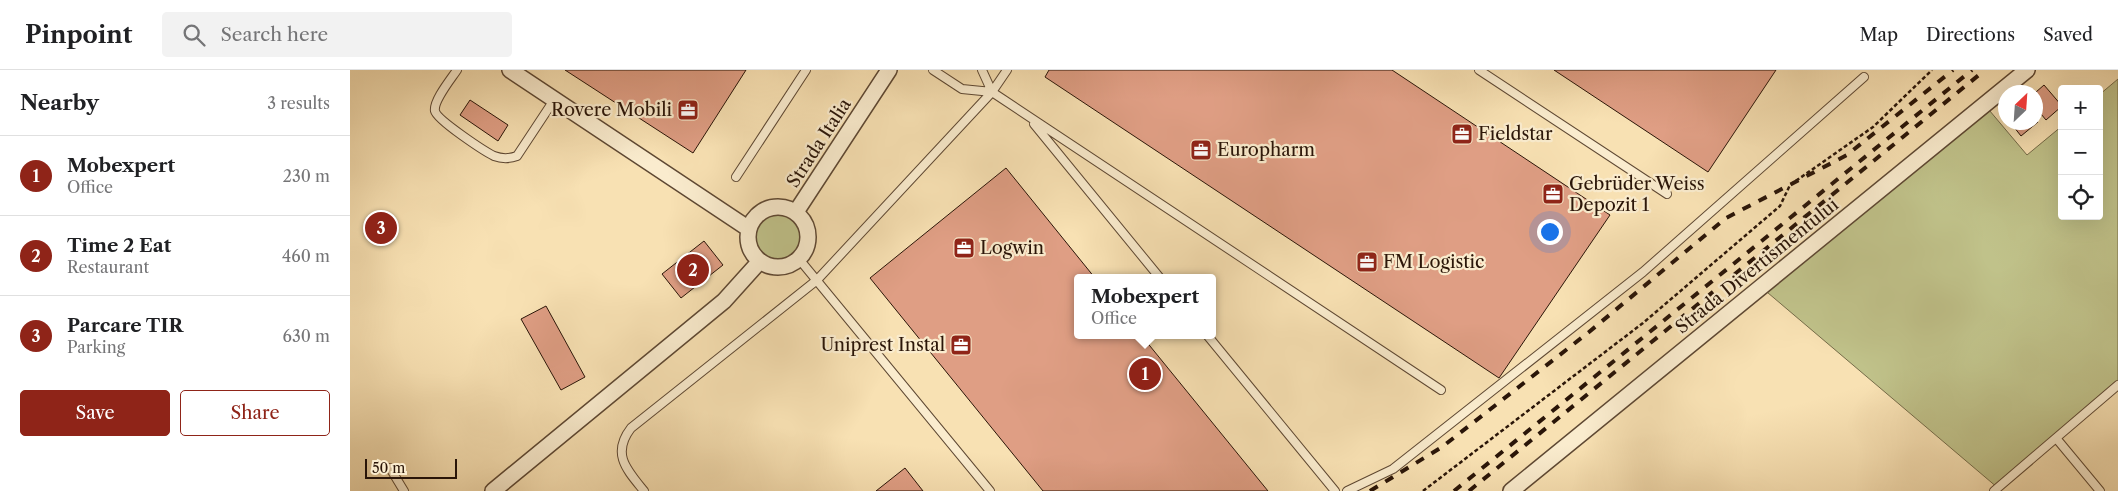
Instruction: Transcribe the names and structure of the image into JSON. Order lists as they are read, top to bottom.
{
  "streets": {
    "street": ["Strada Italia", "Strada Divertismentului"]
  },
  "places": {
    "office": [
      "Rovere Mobili",
      "Fieldstar",
      "Europharm",
      "Gebrüder Weiss Depozit 1",
      "Logwin",
      "FM Logistic",
      "Uniprest Instal"
    ]
  },
  "scale_bar": "50 m",
  "north": "top right",
  "page": {
    "header": "Pinpoint",
    "search": "Search here",
    "nav": ["Map", "Directions", "Saved"],
    "heading": ["Nearby", "3 results"],
    "map_buttons": ["+", "−"],
    "list": [
      {
        "mark": "1",
        "name": "Mobexpert",
        "note": "Office",
        "value": "230 m"
      },
      {
        "mark": "2",
        "name": "Time 2 Eat",
        "note": "Restaurant",
        "value": "460 m"
      },
      {
        "mark": "3",
        "name": "Parcare TIR",
        "note": "Parking",
        "value": "630 m"
      }
    ],
    "pins": ["3", "2", "1"],
    "popup": ["Mobexpert", "Office"],
    "buttons": ["Save", "Share"],
    "scale": "50 m"
  }
}
